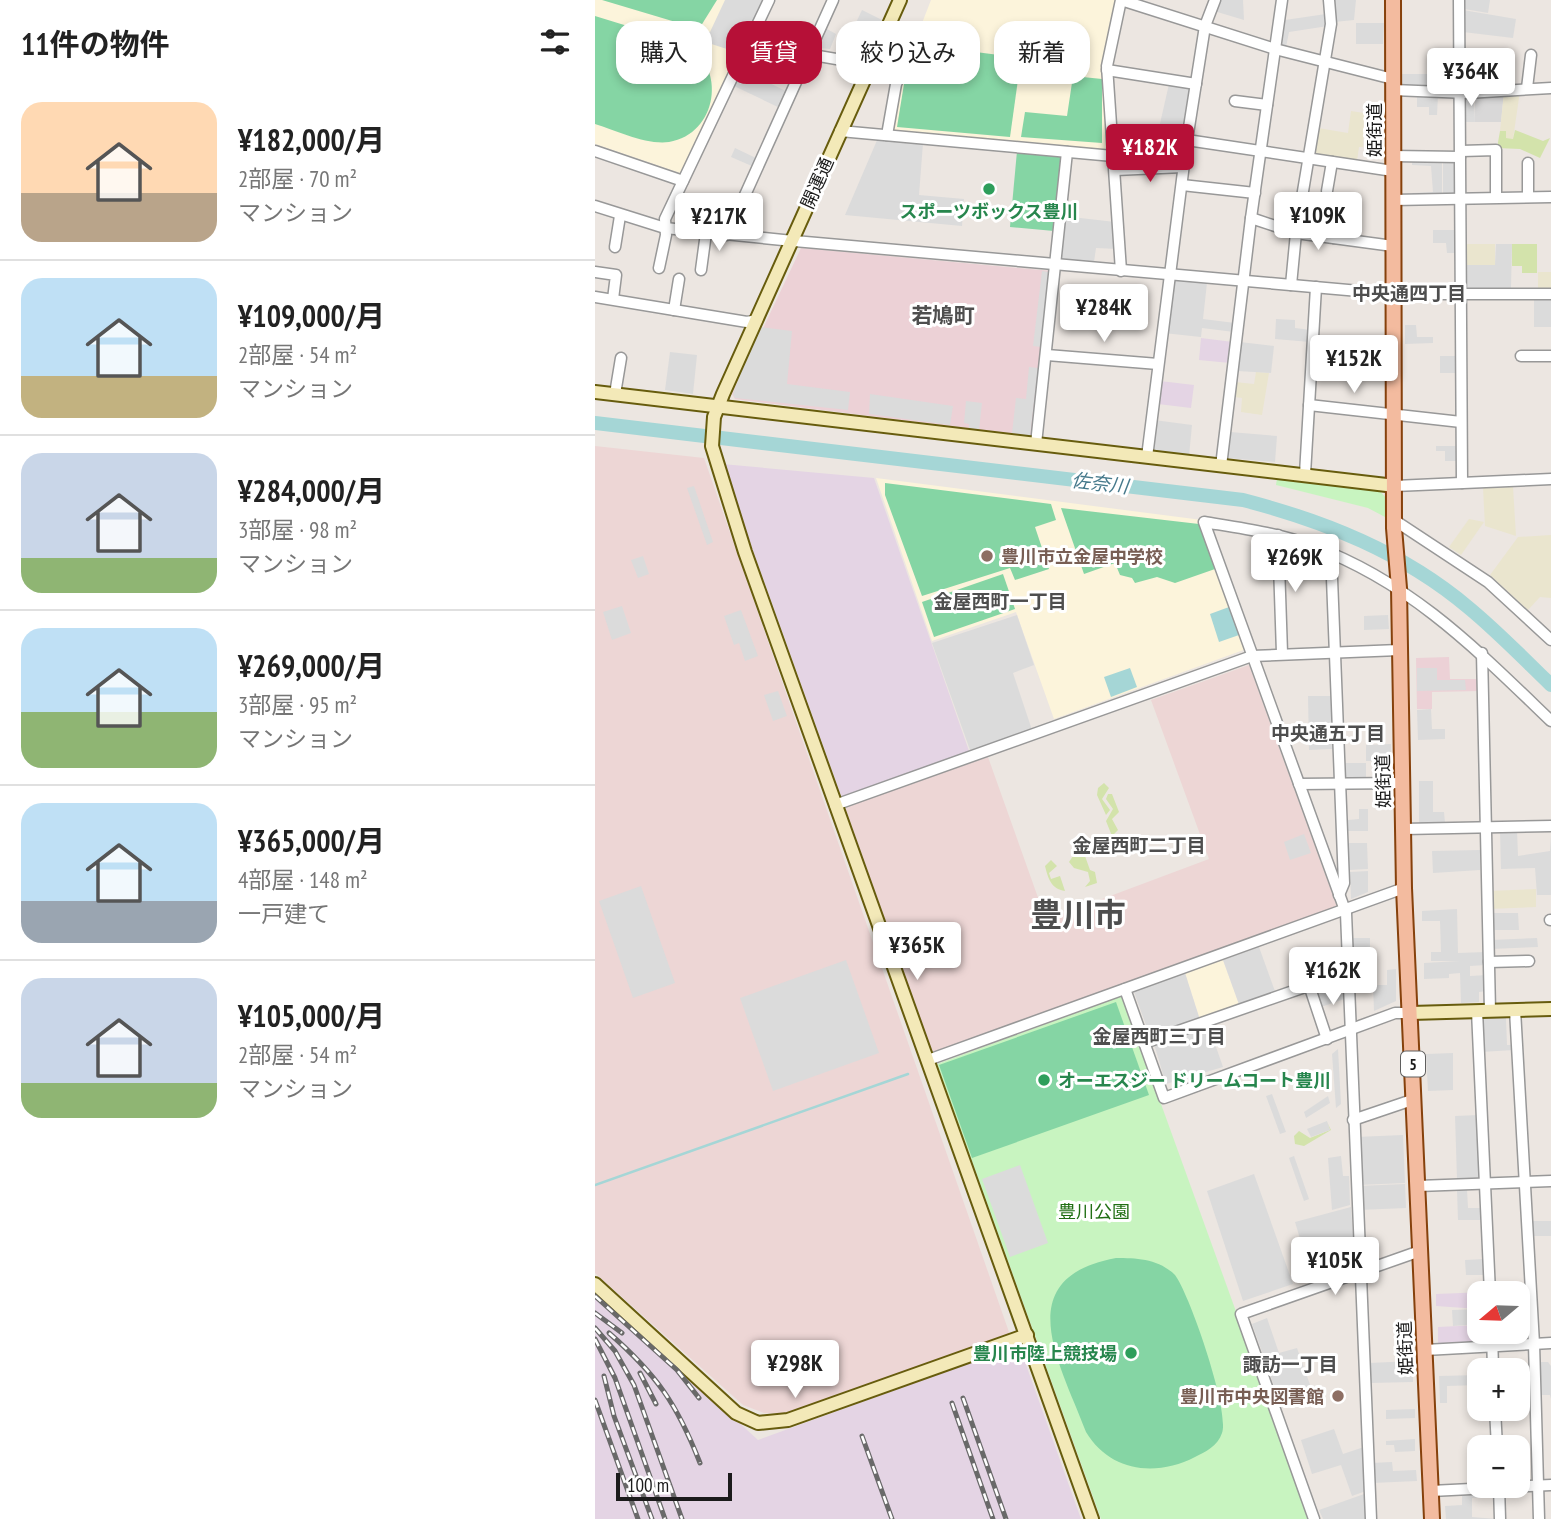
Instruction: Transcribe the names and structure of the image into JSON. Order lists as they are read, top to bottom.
{
  "streets": {
    "main road": ["姫街道", "5"],
    "street": ["開運通"]
  },
  "districts": [
    "中央通四丁目",
    "若鳩町",
    "金屋西町一丁目",
    "中央通五丁目",
    "金屋西町二丁目",
    "豊川市",
    "金屋西町三丁目",
    "諏訪一丁目"
  ],
  "water": ["佐奈川"],
  "parks": ["豊川公園"],
  "places": [
    "スポーツボックス豊川",
    "豊川市立金屋中学校",
    "オーエスジー ドリームコート豊川",
    "豊川市陸上競技場",
    "豊川市中央図書館"
  ],
  "scale_bar": "100 m",
  "north": "left",
  "page": {
    "heading": "11件の物件",
    "chip": [
      "購入",
      "賃貸",
      "絞り込み",
      "新着"
    ],
    "price": [
      "¥364K",
      "¥182K",
      "¥109K",
      "¥217K",
      "¥284K",
      "¥152K",
      "¥269K",
      "¥365K",
      "¥162K",
      "¥105K",
      "¥298K"
    ],
    "list": [
      {
        "name": "¥182,000/月",
        "note": "2部屋 · 70 m² · マンション"
      },
      {
        "name": "¥109,000/月",
        "note": "2部屋 · 54 m² · マンション"
      },
      {
        "name": "¥284,000/月",
        "note": "3部屋 · 98 m² · マンション"
      },
      {
        "name": "¥269,000/月",
        "note": "3部屋 · 95 m² · マンション"
      },
      {
        "name": "¥365,000/月",
        "note": "4部屋 · 148 m² · 一戸建て"
      },
      {
        "name": "¥105,000/月",
        "note": "2部屋 · 54 m² · マンション"
      }
    ],
    "map_buttons": ["+", "−"],
    "scale": "100 m"
  }
}
